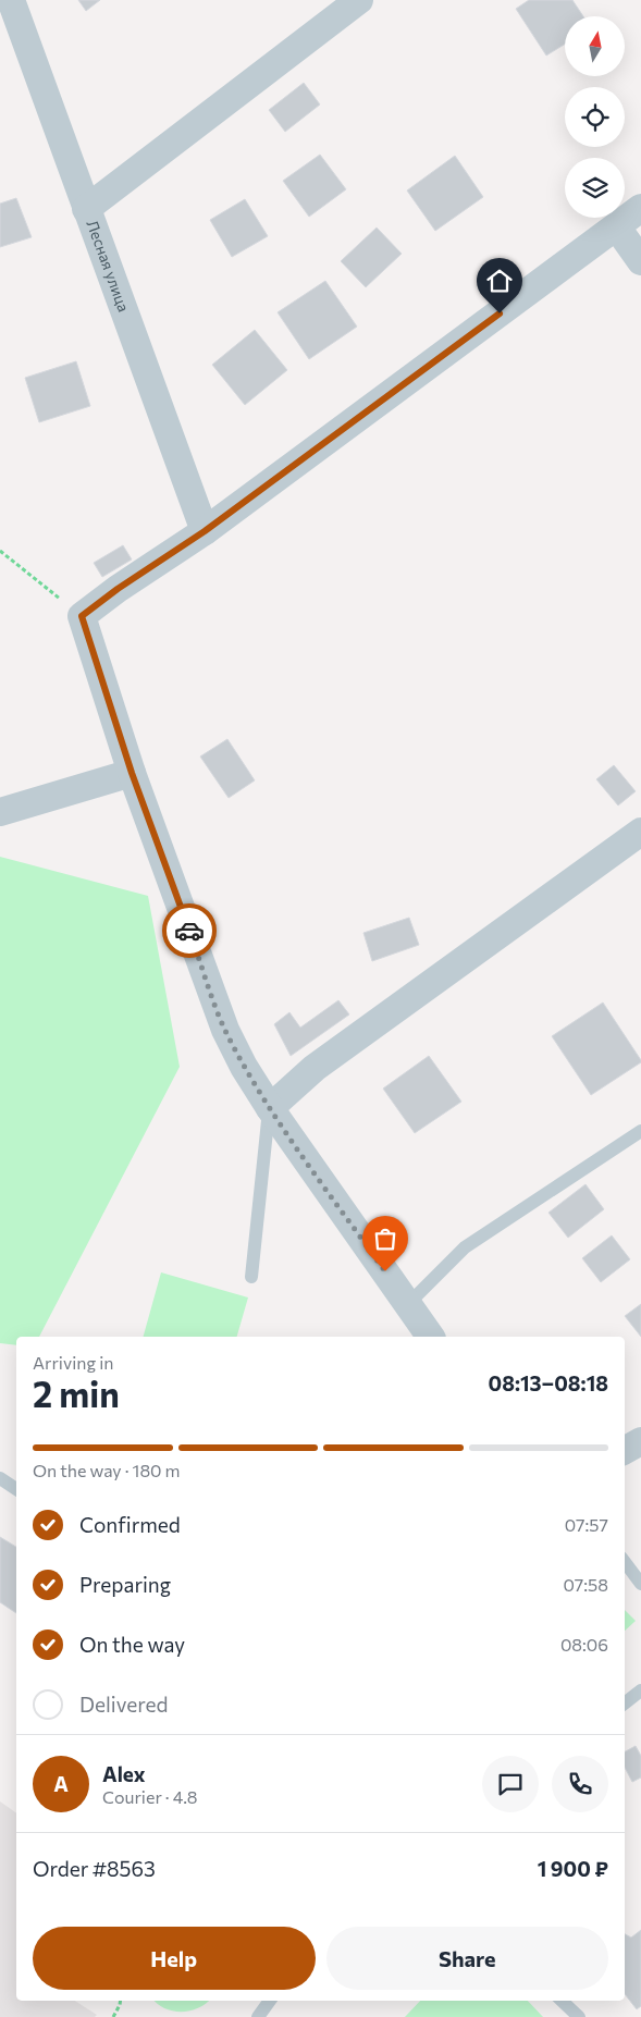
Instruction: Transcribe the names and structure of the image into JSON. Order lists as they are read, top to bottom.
{
  "streets": {
    "street": ["Лесная улица"]
  },
  "north": "top",
  "page": {
    "heading": ["2 min", "Arriving in", "08:13–08:18"],
    "panel": [
      "Alex",
      "Courier · 4.8",
      "Order #8563",
      "1 900 ₽"
    ],
    "bar": "On the way · 180 m",
    "list": [
      ["Confirmed", "07:57"],
      ["Preparing", "07:58"],
      ["On the way", "08:06"],
      "Delivered"
    ],
    "round": "A",
    "buttons": ["Help", "Share"]
  }
}
